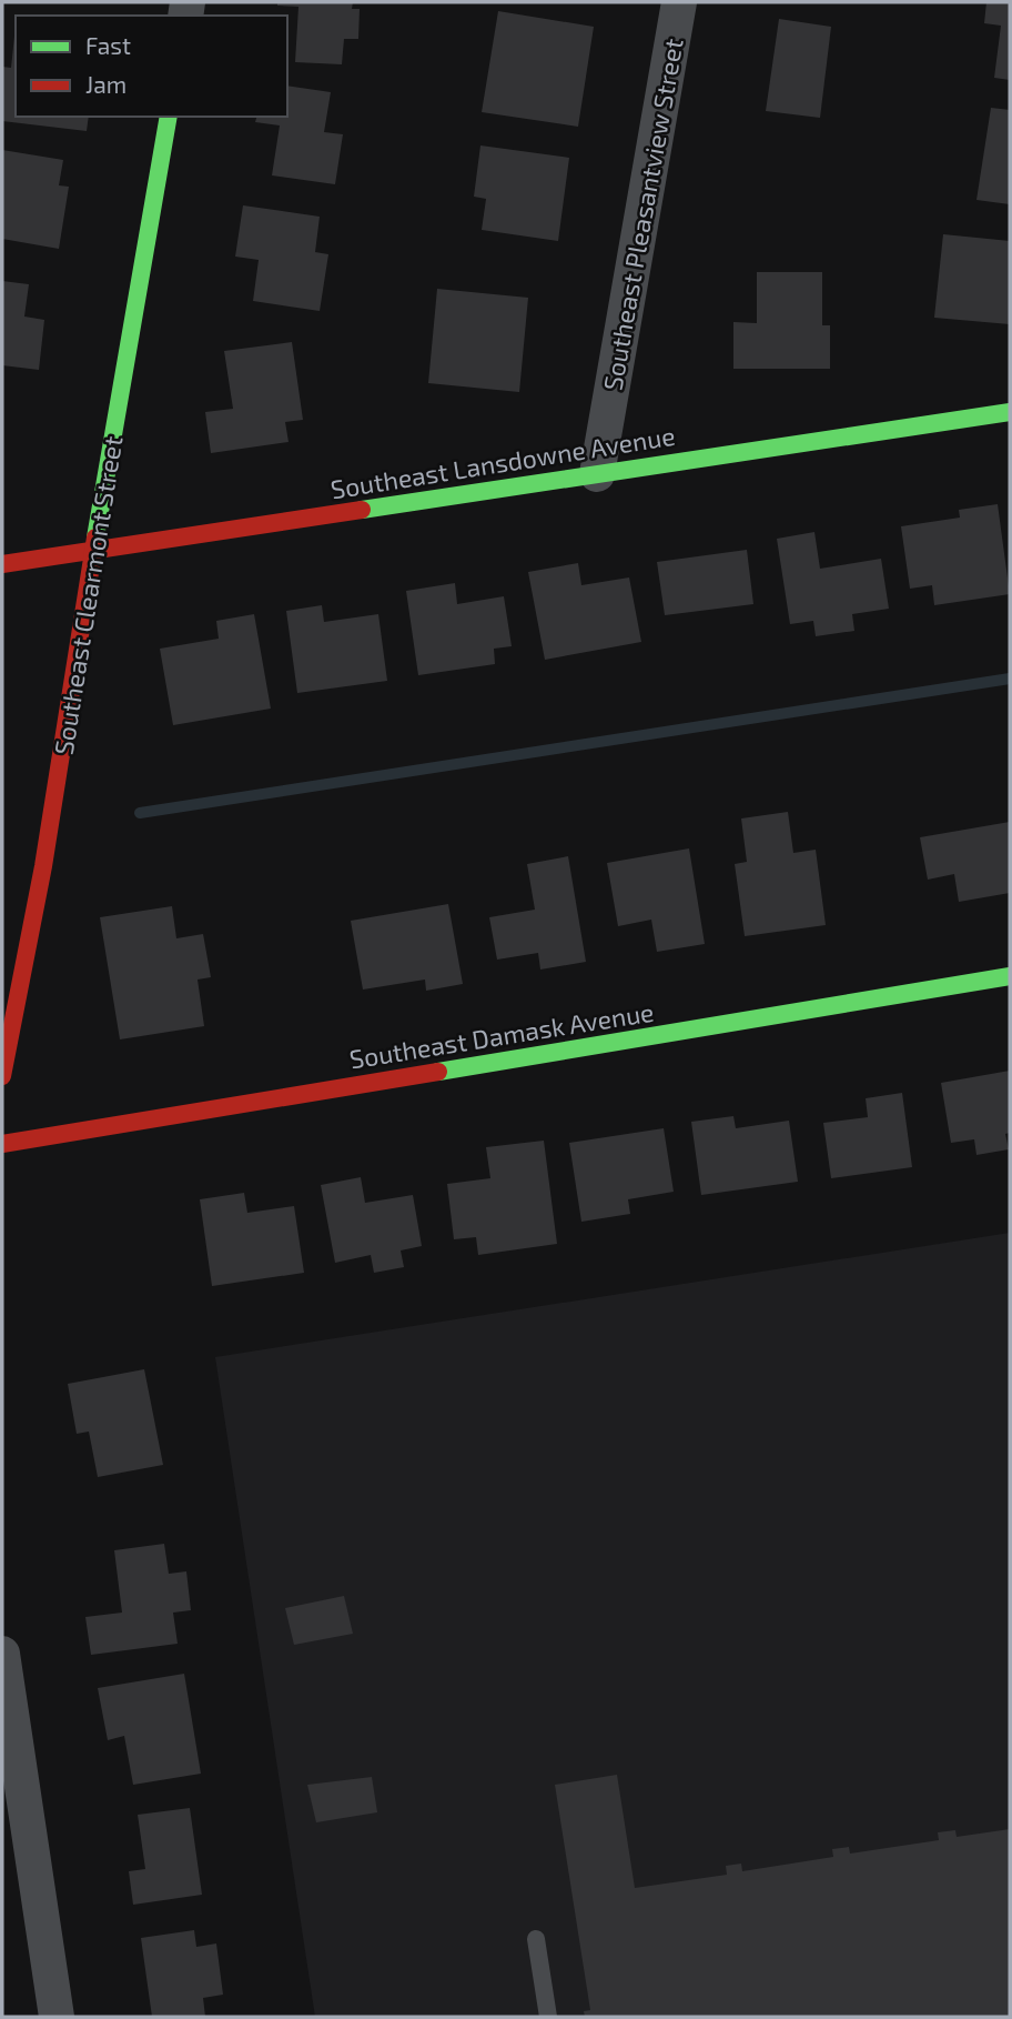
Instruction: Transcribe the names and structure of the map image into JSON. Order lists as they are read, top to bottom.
{
  "streets": {
    "street": [
      "Southeast Pleasantview Street",
      "Southeast Lansdowne Avenue",
      "Southeast Clearmont Street",
      "Southeast Damask Avenue"
    ]
  },
  "crossings": [
    ["Southeast Pleasantview Street", "Southeast Lansdowne Avenue"],
    ["Southeast Lansdowne Avenue", "Southeast Clearmont Street"]
  ],
  "legend": ["Fast", "Jam"]
}
